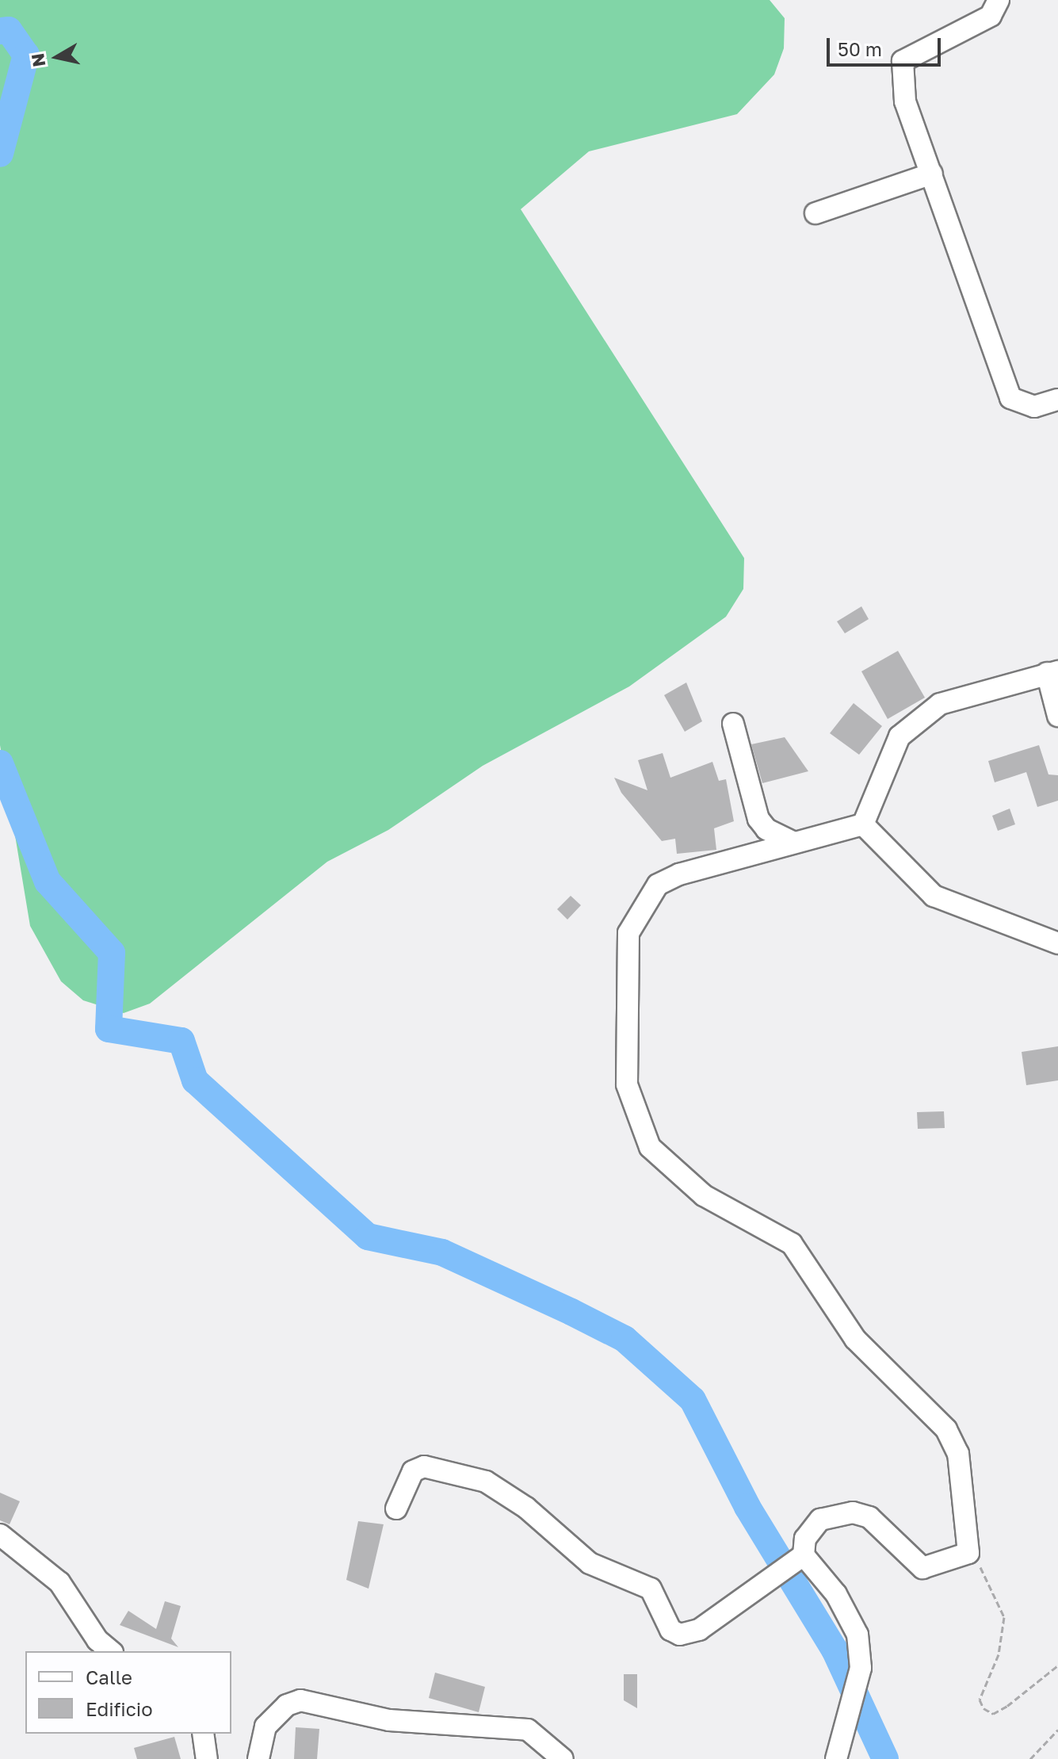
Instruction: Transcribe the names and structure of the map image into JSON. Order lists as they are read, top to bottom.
{
  "legend": ["Calle", "Edificio"],
  "scale_bar": "50 m",
  "north": "left"
}
